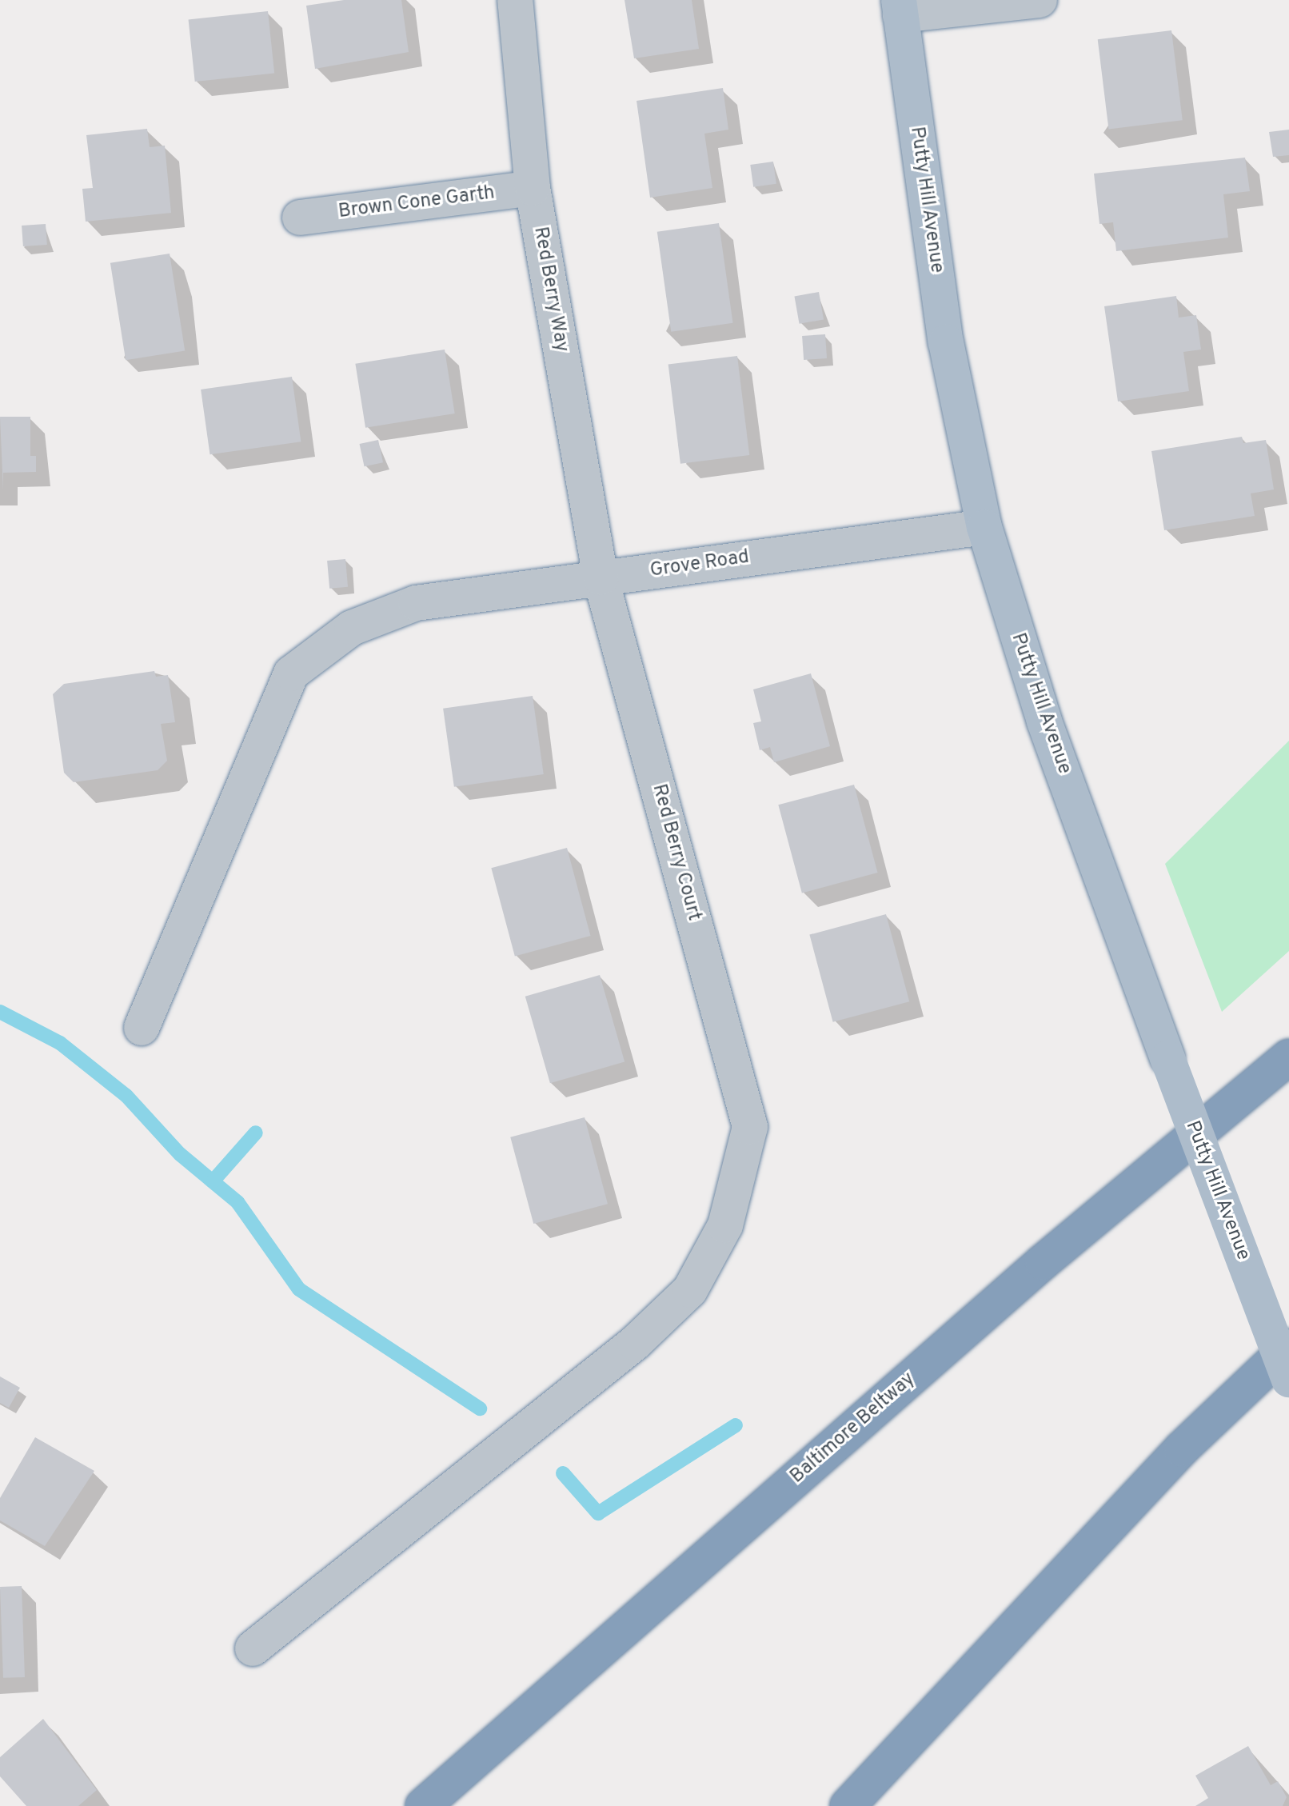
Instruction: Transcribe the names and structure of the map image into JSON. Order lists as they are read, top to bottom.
{
  "streets": {
    "highway": ["Baltimore Beltway"],
    "main road": ["Putty Hill Avenue"],
    "street": [
      "Brown Cone Garth",
      "Red Berry Way",
      "Grove Road",
      "Red Berry Court"
    ]
  },
  "crossings": [
    ["Putty Hill Avenue", "Grove Road"],
    ["Brown Cone Garth", "Red Berry Way"],
    ["Red Berry Way", "Grove Road"],
    ["Red Berry Way", "Red Berry Court"],
    ["Grove Road", "Red Berry Court"]
  ]
}
